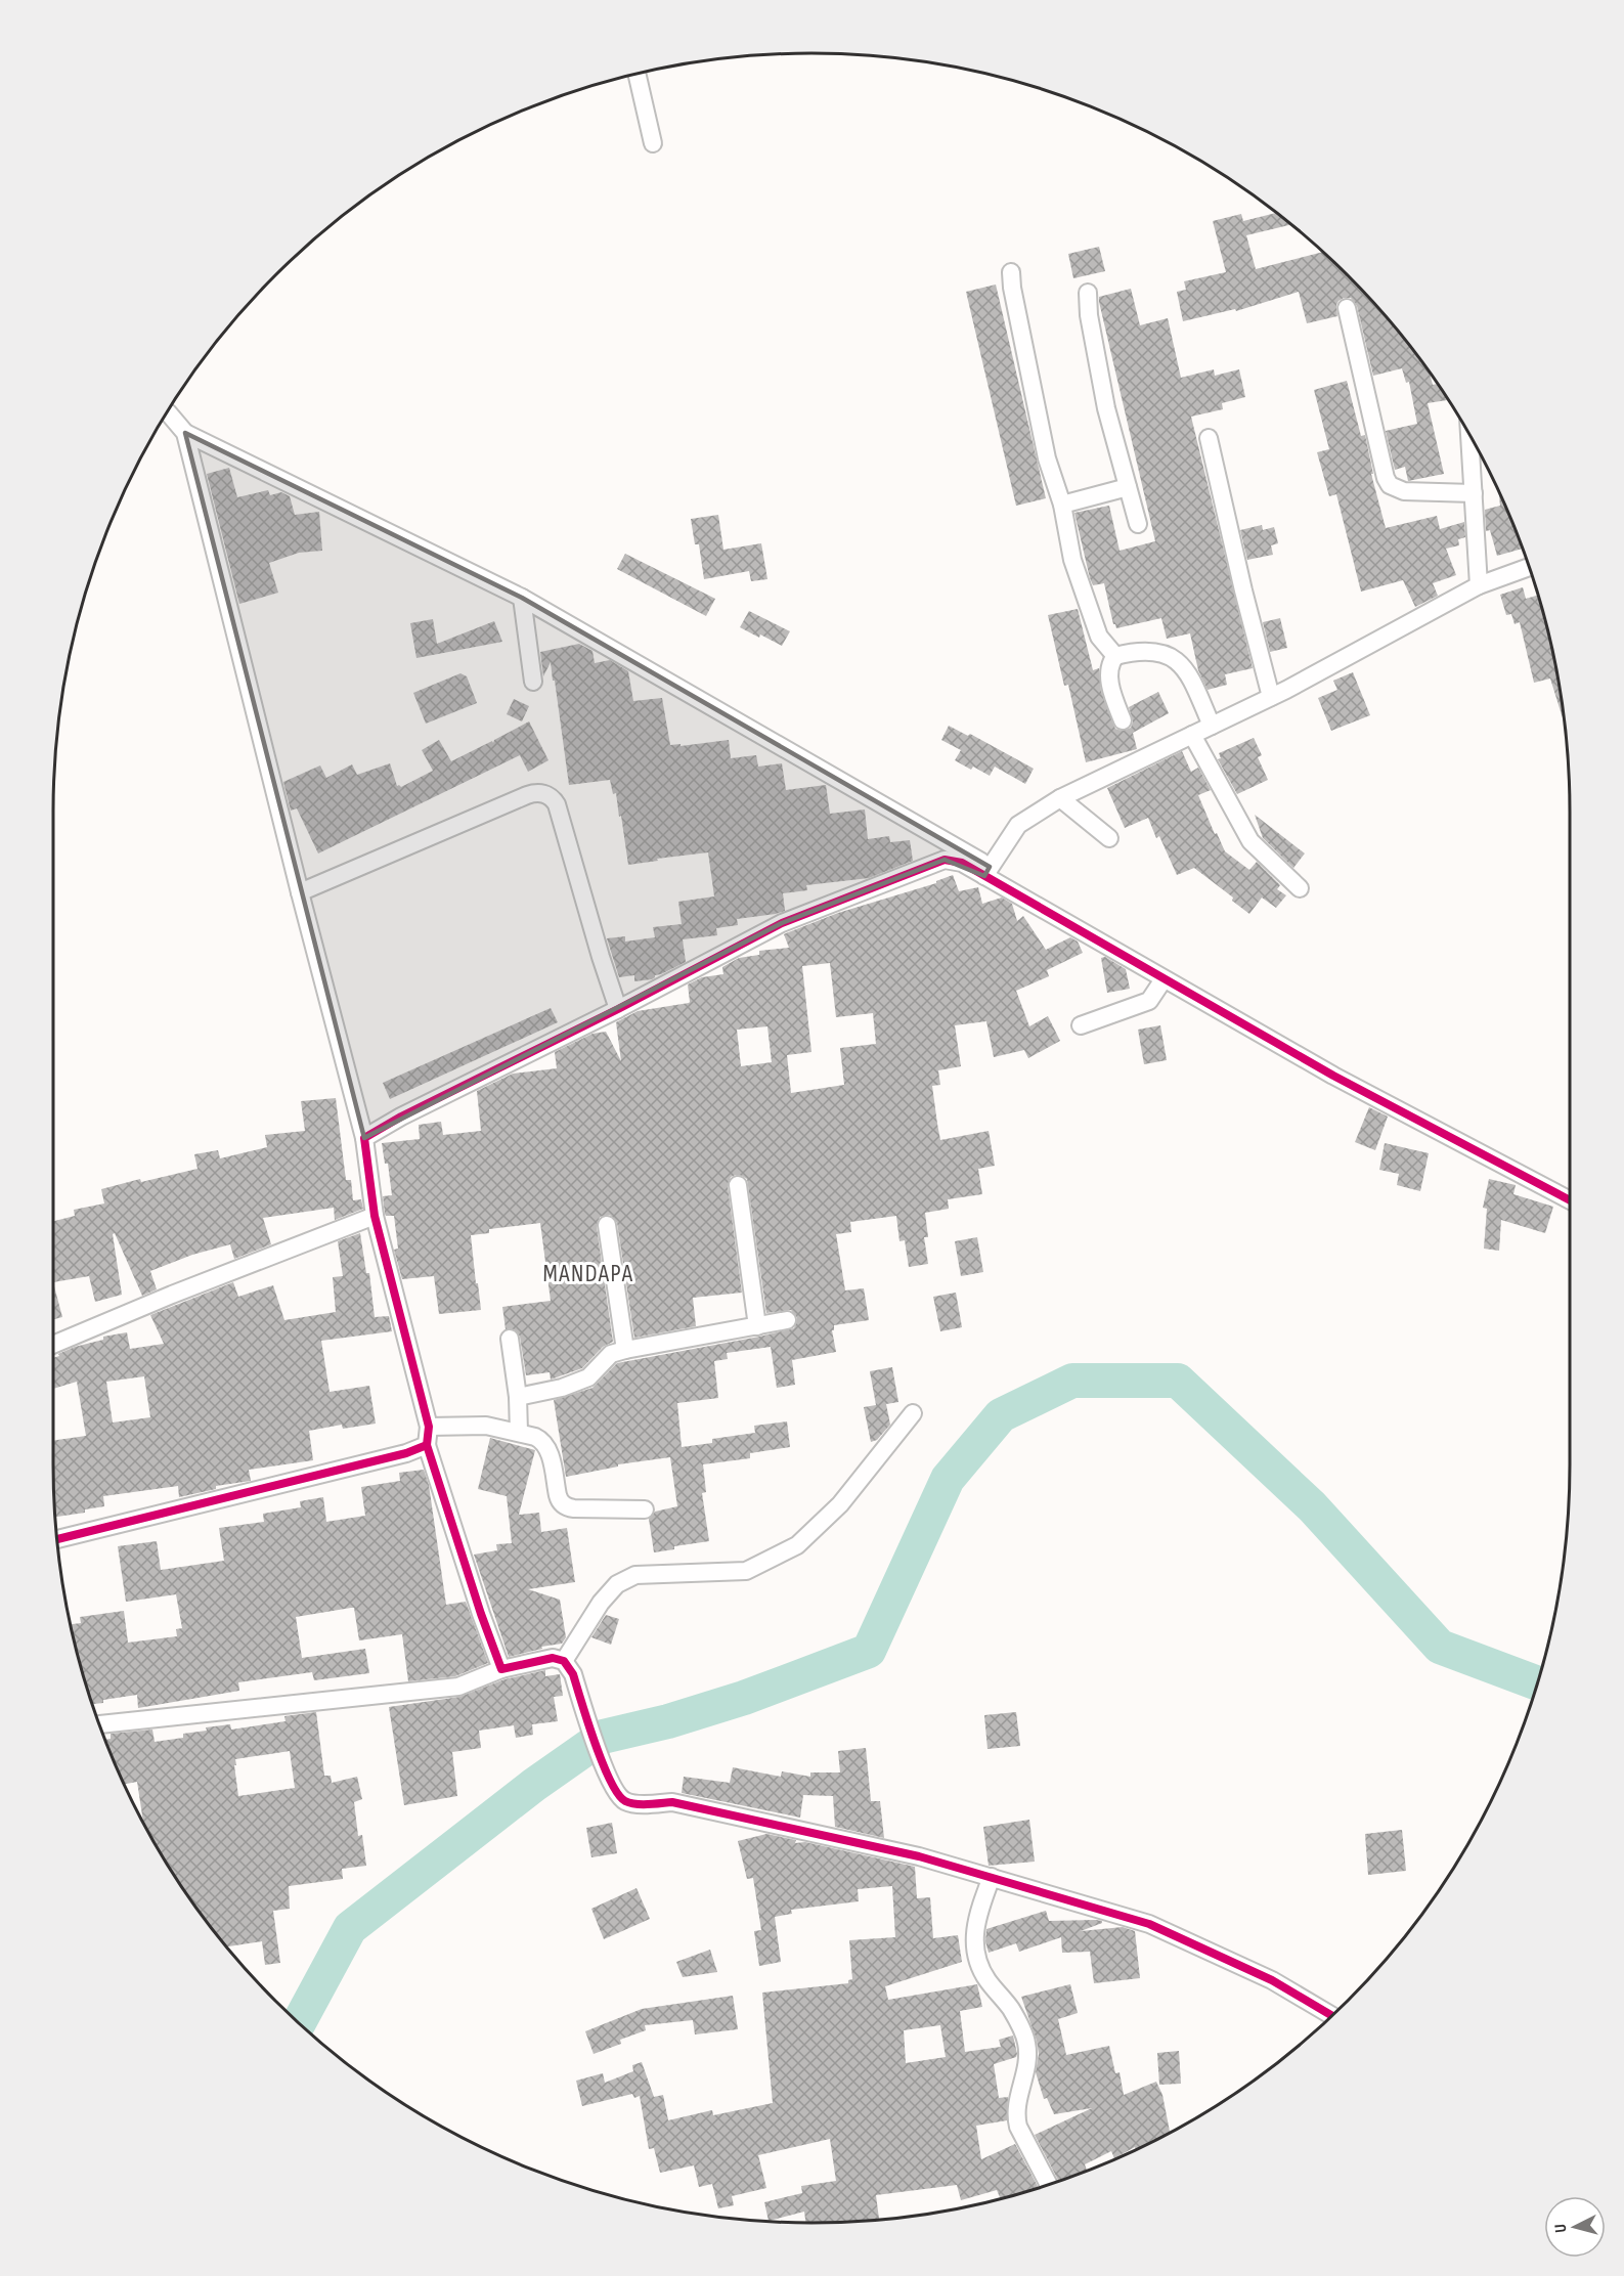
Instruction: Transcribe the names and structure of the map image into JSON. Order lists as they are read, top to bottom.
{
  "districts": ["MANDAPA"],
  "north": "left"
}
